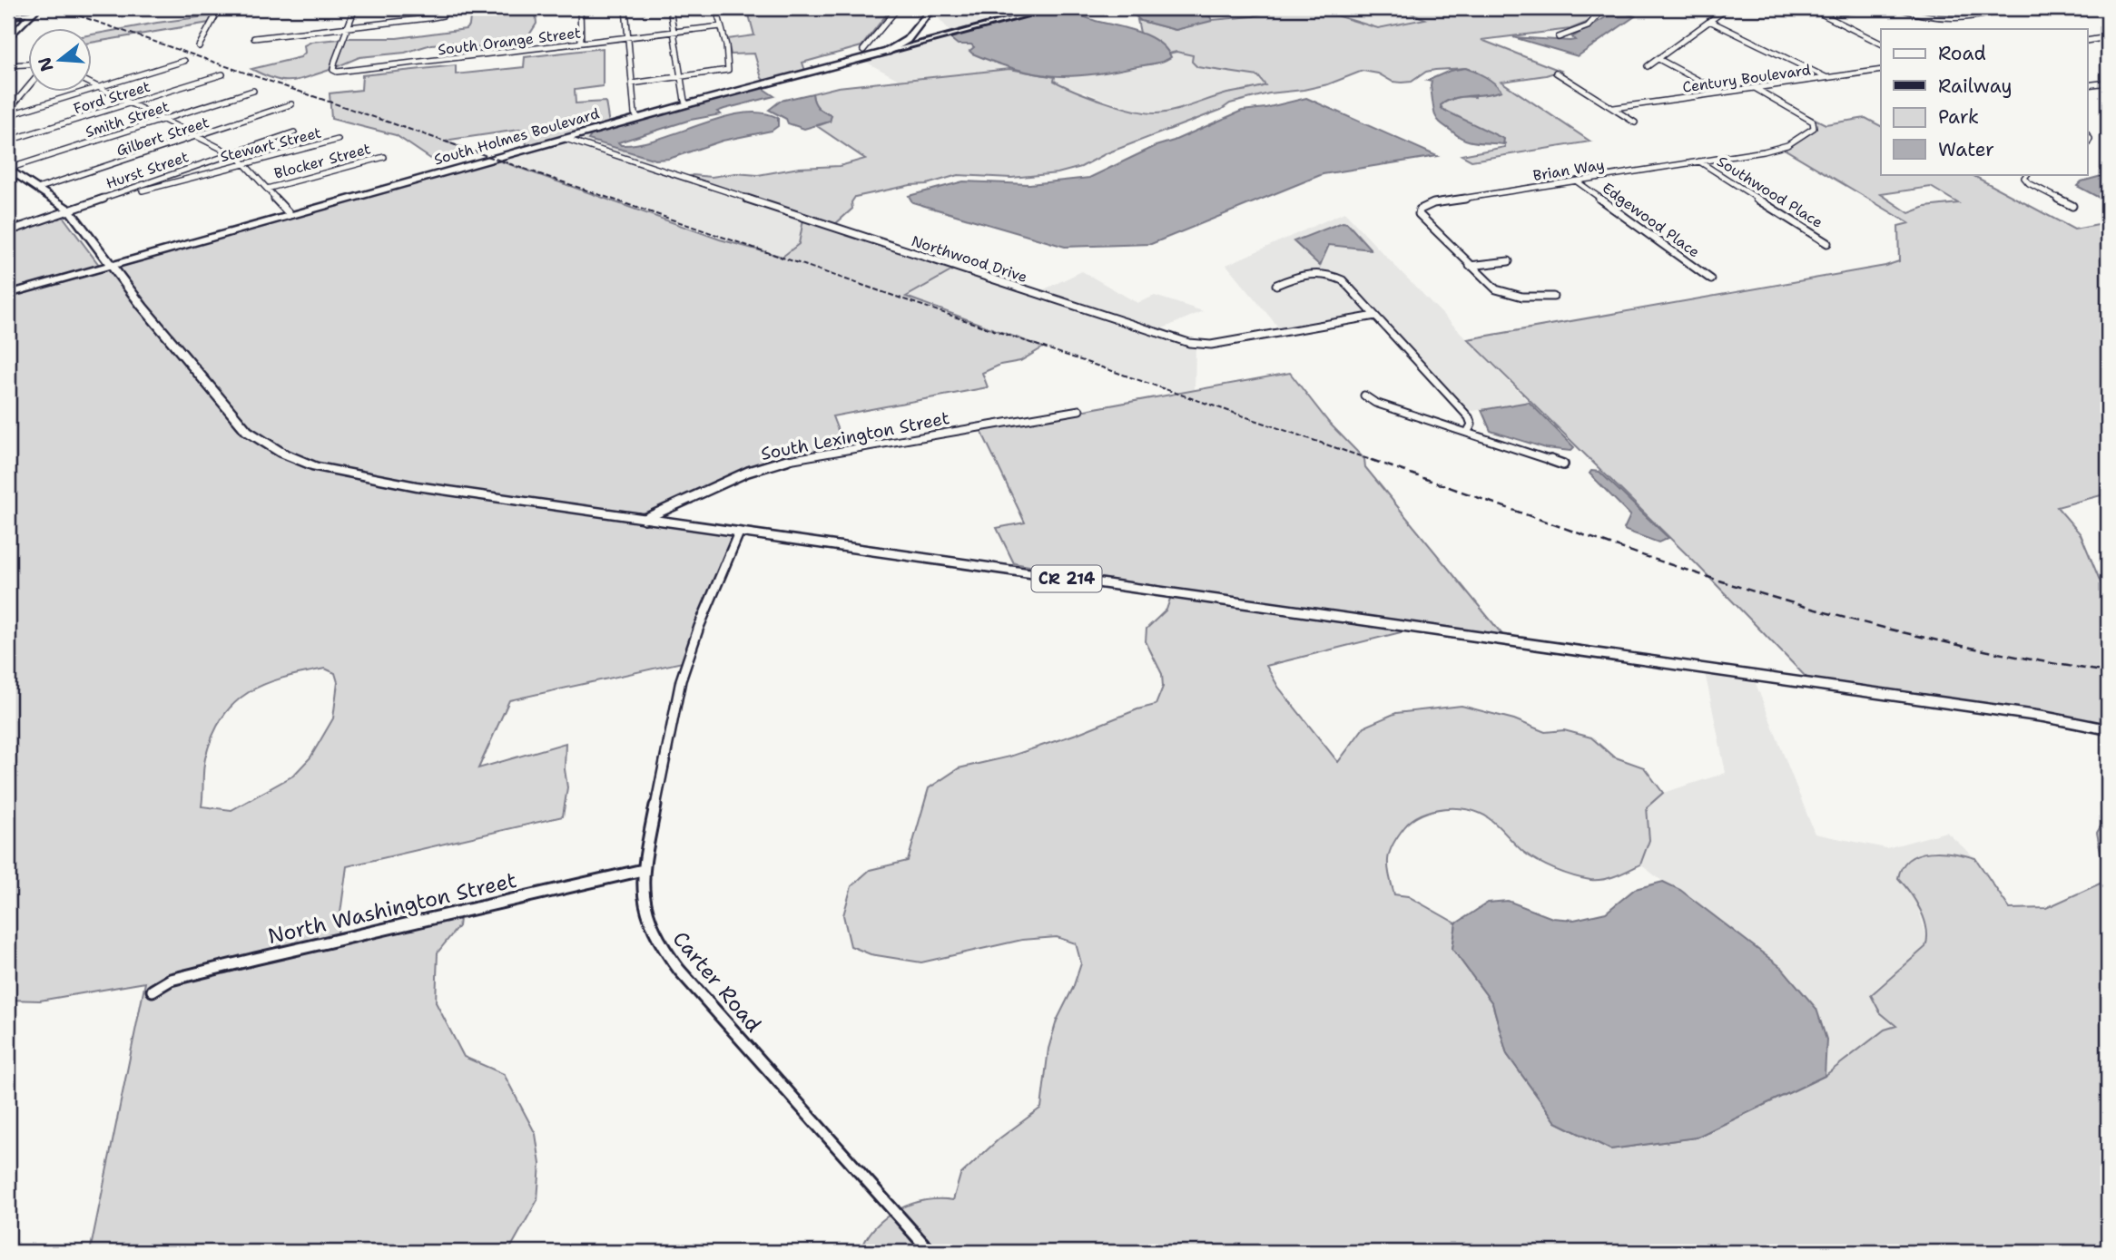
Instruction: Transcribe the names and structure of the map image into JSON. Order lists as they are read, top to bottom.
{
  "streets": {
    "main road": ["South Holmes Boulevard", "CR 214"],
    "street": [
      "South Orange Street",
      "Century Boulevard",
      "Ford Street",
      "Smith Street",
      "Gilbert Street",
      "Stewart Street",
      "Blocker Street",
      "Hurst Street",
      "Brian Way",
      "Southwood Place",
      "Edgewood Place",
      "Northwood Drive",
      "South Lexington Street",
      "North Washington Street",
      "Carter Road"
    ]
  },
  "crossings": [
    ["Century Boulevard", "Brian Way"],
    ["South Holmes Boulevard", "Northwood Drive"],
    ["South Holmes Boulevard", "CR 214"],
    ["Stewart Street", "Hurst Street"],
    ["Brian Way", "Southwood Place"],
    ["Brian Way", "Edgewood Place"],
    ["South Lexington Street", "CR 214"],
    ["CR 214", "Carter Road"],
    ["North Washington Street", "Carter Road"]
  ],
  "legend": [
    "Road",
    "Railway",
    "Park",
    "Water"
  ],
  "north": "left"
}
